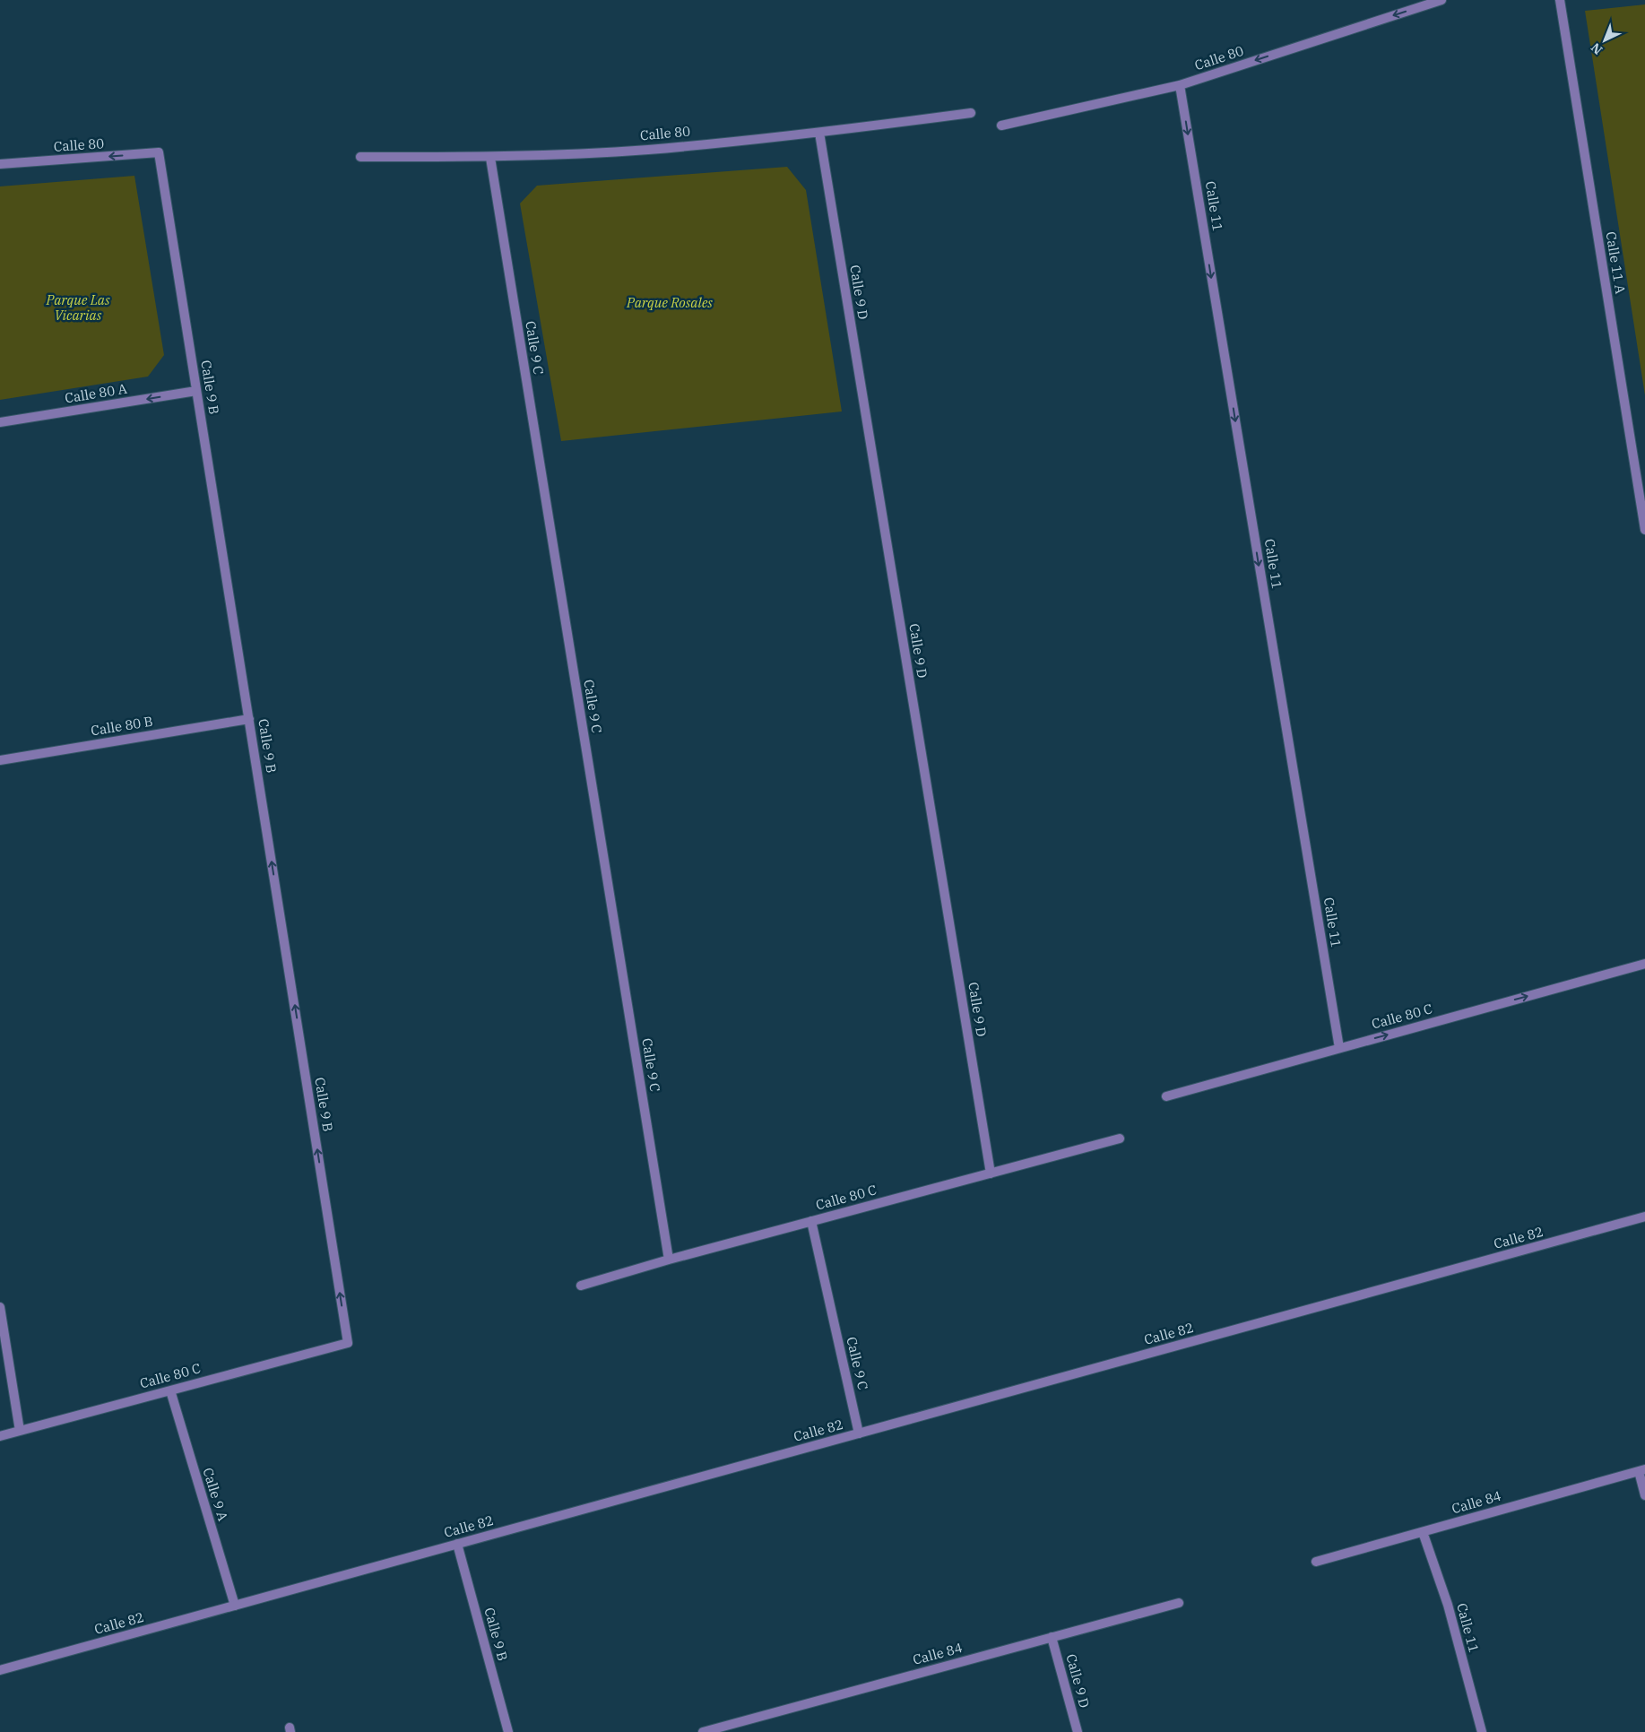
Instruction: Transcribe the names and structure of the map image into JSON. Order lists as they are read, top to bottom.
{
  "streets": {
    "street": [
      "Calle 80",
      "Calle 11",
      "Calle 11 A",
      "Calle 9 D",
      "Calle 9 C",
      "Calle 9 B",
      "Calle 80 A",
      "Calle 80 B",
      "Calle 80 C",
      "Calle 82",
      "Calle 9 A",
      "Calle 84"
    ]
  },
  "crossings": [
    ["Calle 80", "Calle 11"],
    ["Calle 80", "Calle 9 D"],
    ["Calle 80", "Calle 9 C"],
    ["Calle 80", "Calle 9 B"],
    ["Calle 11", "Calle 80 C"],
    ["Calle 11", "Calle 84"],
    ["Calle 9 D", "Calle 80 C"],
    ["Calle 9 D", "Calle 84"],
    ["Calle 9 C", "Calle 80 C"],
    ["Calle 9 C", "Calle 82"],
    ["Calle 9 B", "Calle 80 A"],
    ["Calle 9 B", "Calle 80 B"],
    ["Calle 9 B", "Calle 80 C"],
    ["Calle 9 B", "Calle 82"],
    ["Calle 80 C", "Calle 9 A"],
    ["Calle 82", "Calle 9 A"]
  ],
  "one_way": [
    "Calle 80",
    "Calle 11",
    "Calle 9 B",
    "Calle 80 A"
  ],
  "parks": ["Parque Las Vicarias", "Parque Rosales"],
  "north": "bottom left"
}
